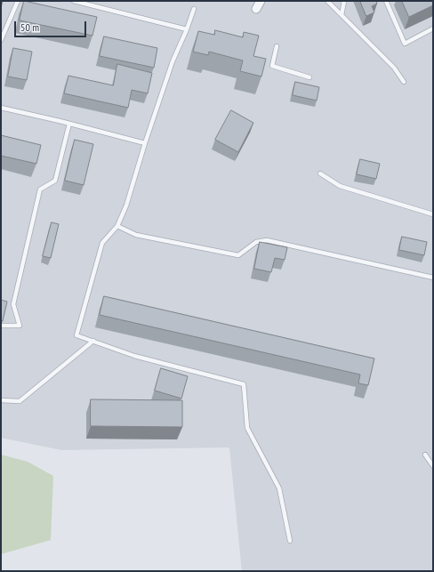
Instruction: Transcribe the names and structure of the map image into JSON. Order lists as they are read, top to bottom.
{
  "scale_bar": "50 m"
}
